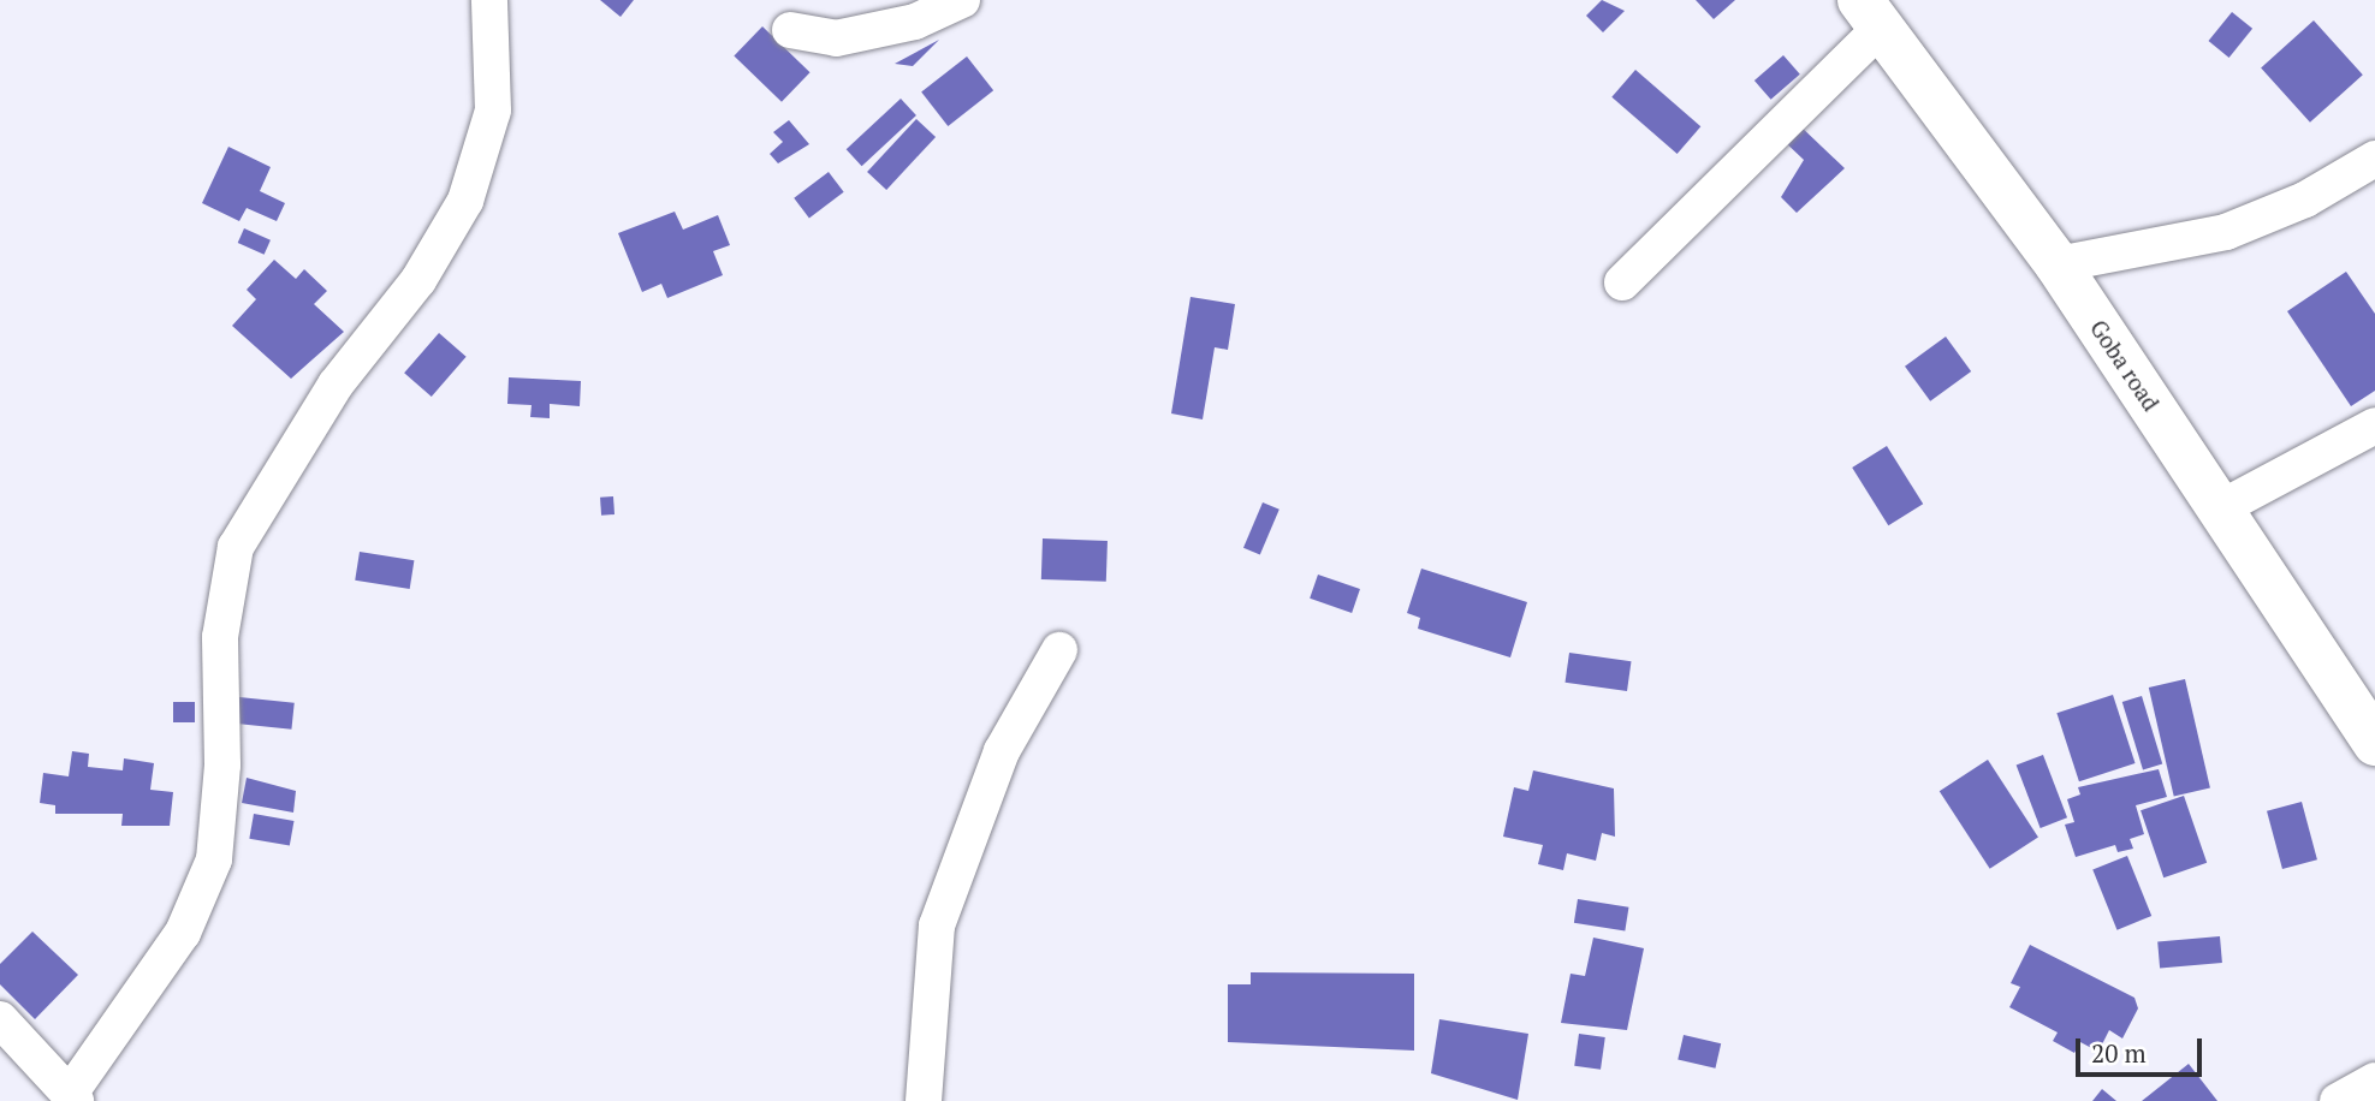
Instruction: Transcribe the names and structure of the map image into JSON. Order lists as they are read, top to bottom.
{
  "streets": {
    "street": ["Goba road"]
  },
  "scale_bar": "20 m"
}
